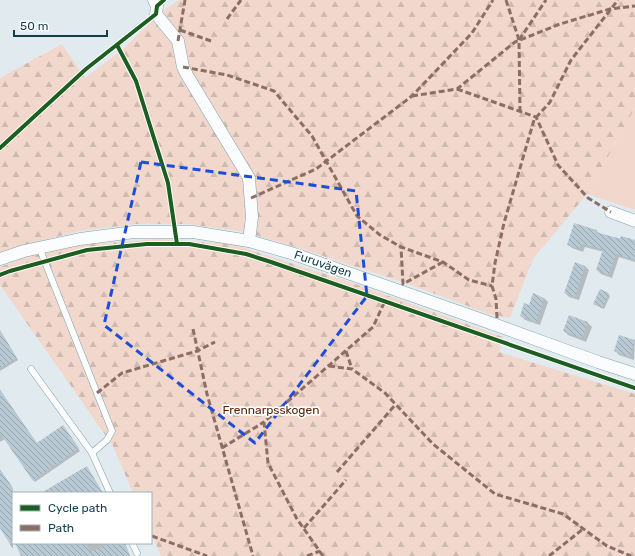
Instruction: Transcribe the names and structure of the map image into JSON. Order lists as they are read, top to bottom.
{
  "streets": {
    "street": ["Furuvägen"]
  },
  "parks": ["Frennarpsskogen"],
  "legend": ["Cycle path", "Path"],
  "scale_bar": "50 m"
}
